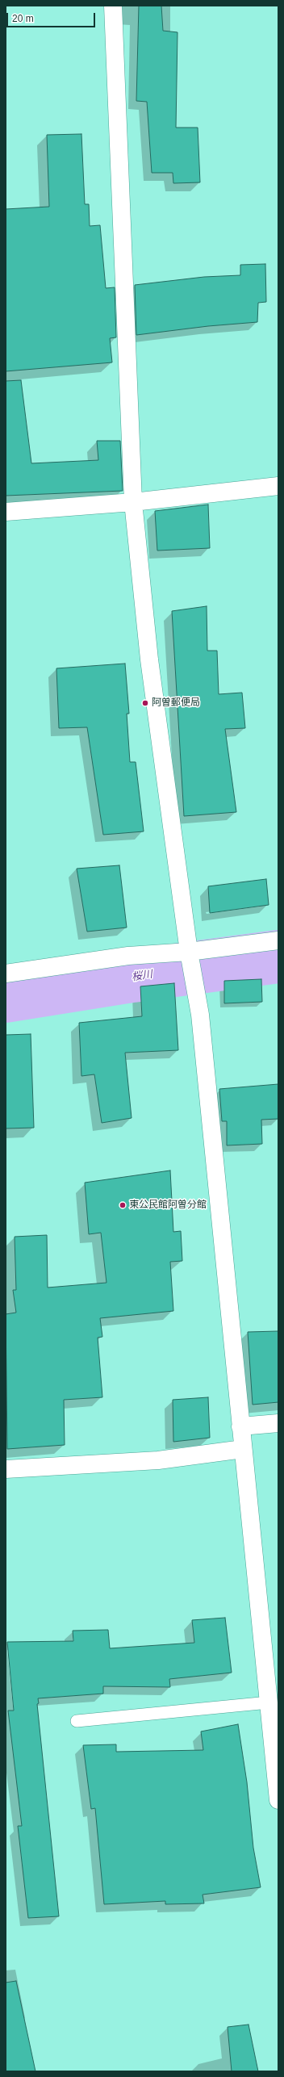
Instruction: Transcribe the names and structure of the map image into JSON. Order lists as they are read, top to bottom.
{
  "water": ["桜川"],
  "places": ["阿曽郵便局", "東公民館阿曽分館"],
  "scale_bar": "20 m"
}
